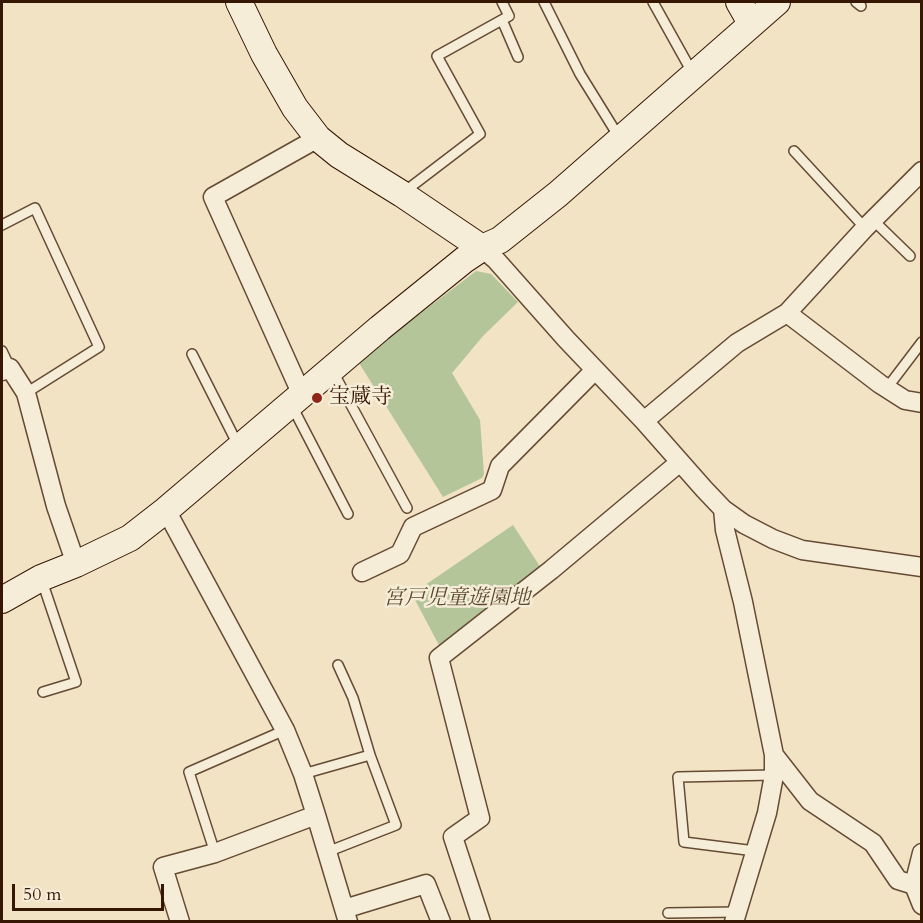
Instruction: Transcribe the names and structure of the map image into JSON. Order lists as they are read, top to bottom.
{
  "parks": ["宮戸児童遊園地"],
  "places": ["宝蔵寺"],
  "scale_bar": "50 m"
}
